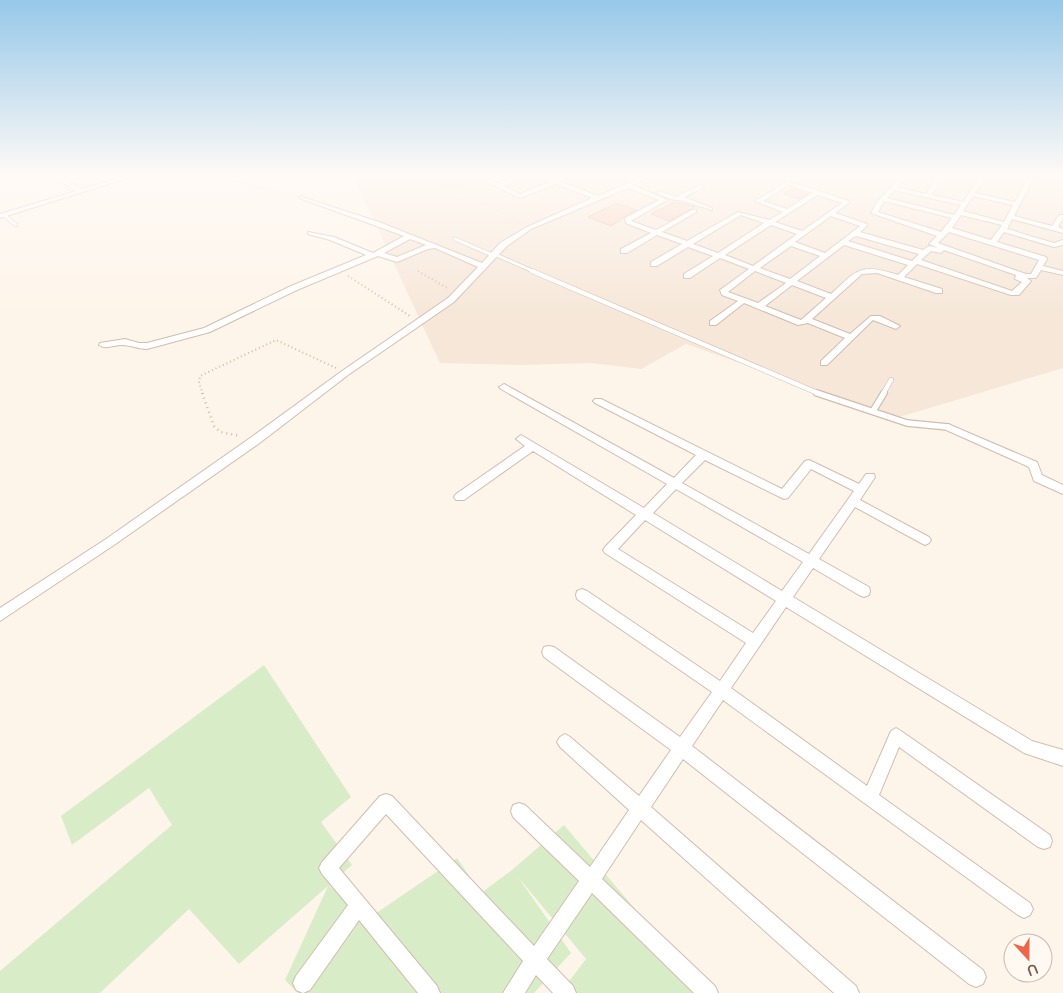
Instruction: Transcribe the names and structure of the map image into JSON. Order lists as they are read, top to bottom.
{
  "north": "bottom"
}
